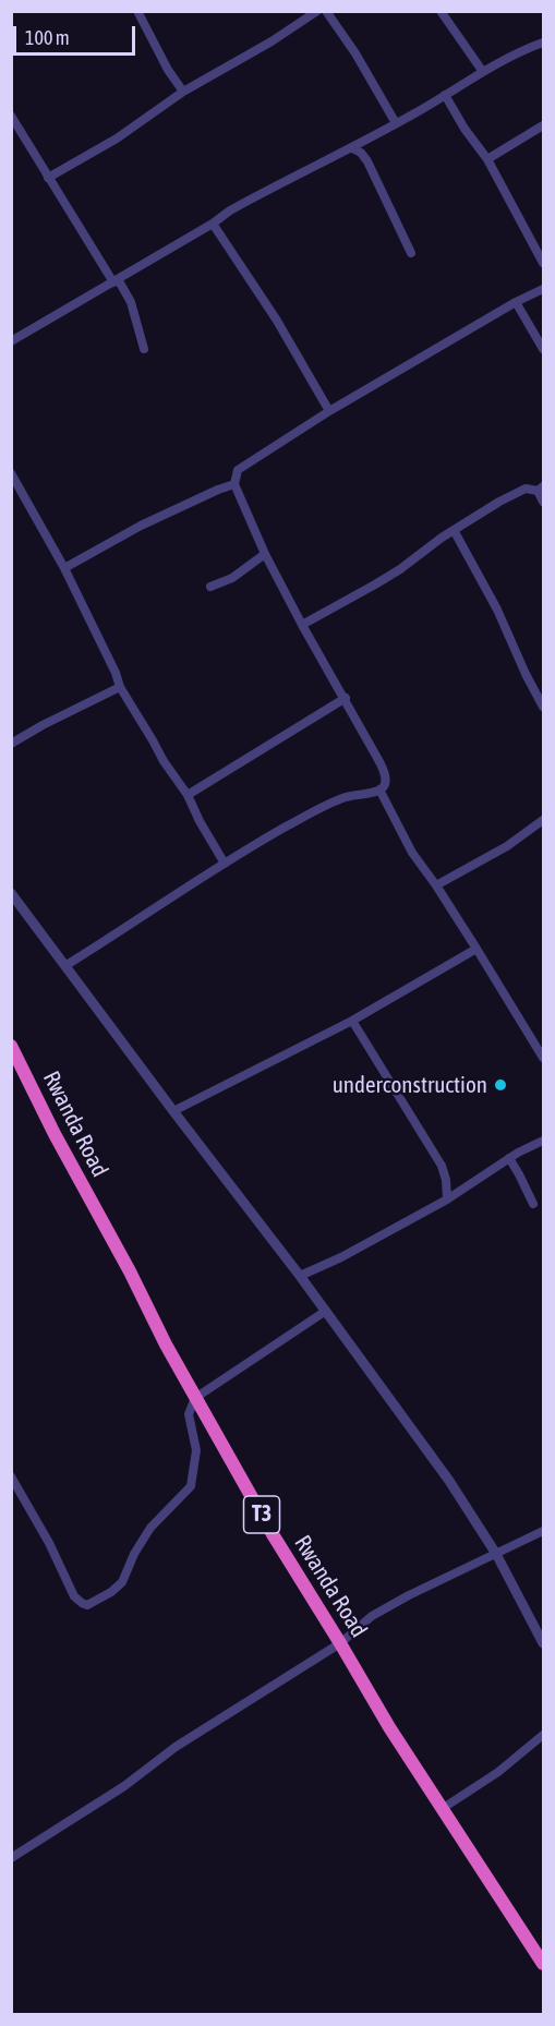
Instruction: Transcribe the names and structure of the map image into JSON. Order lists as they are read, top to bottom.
{
  "streets": {
    "highway": ["Rwanda Road", "T3"]
  },
  "places": ["underconstruction"],
  "scale_bar": "100 m"
}
